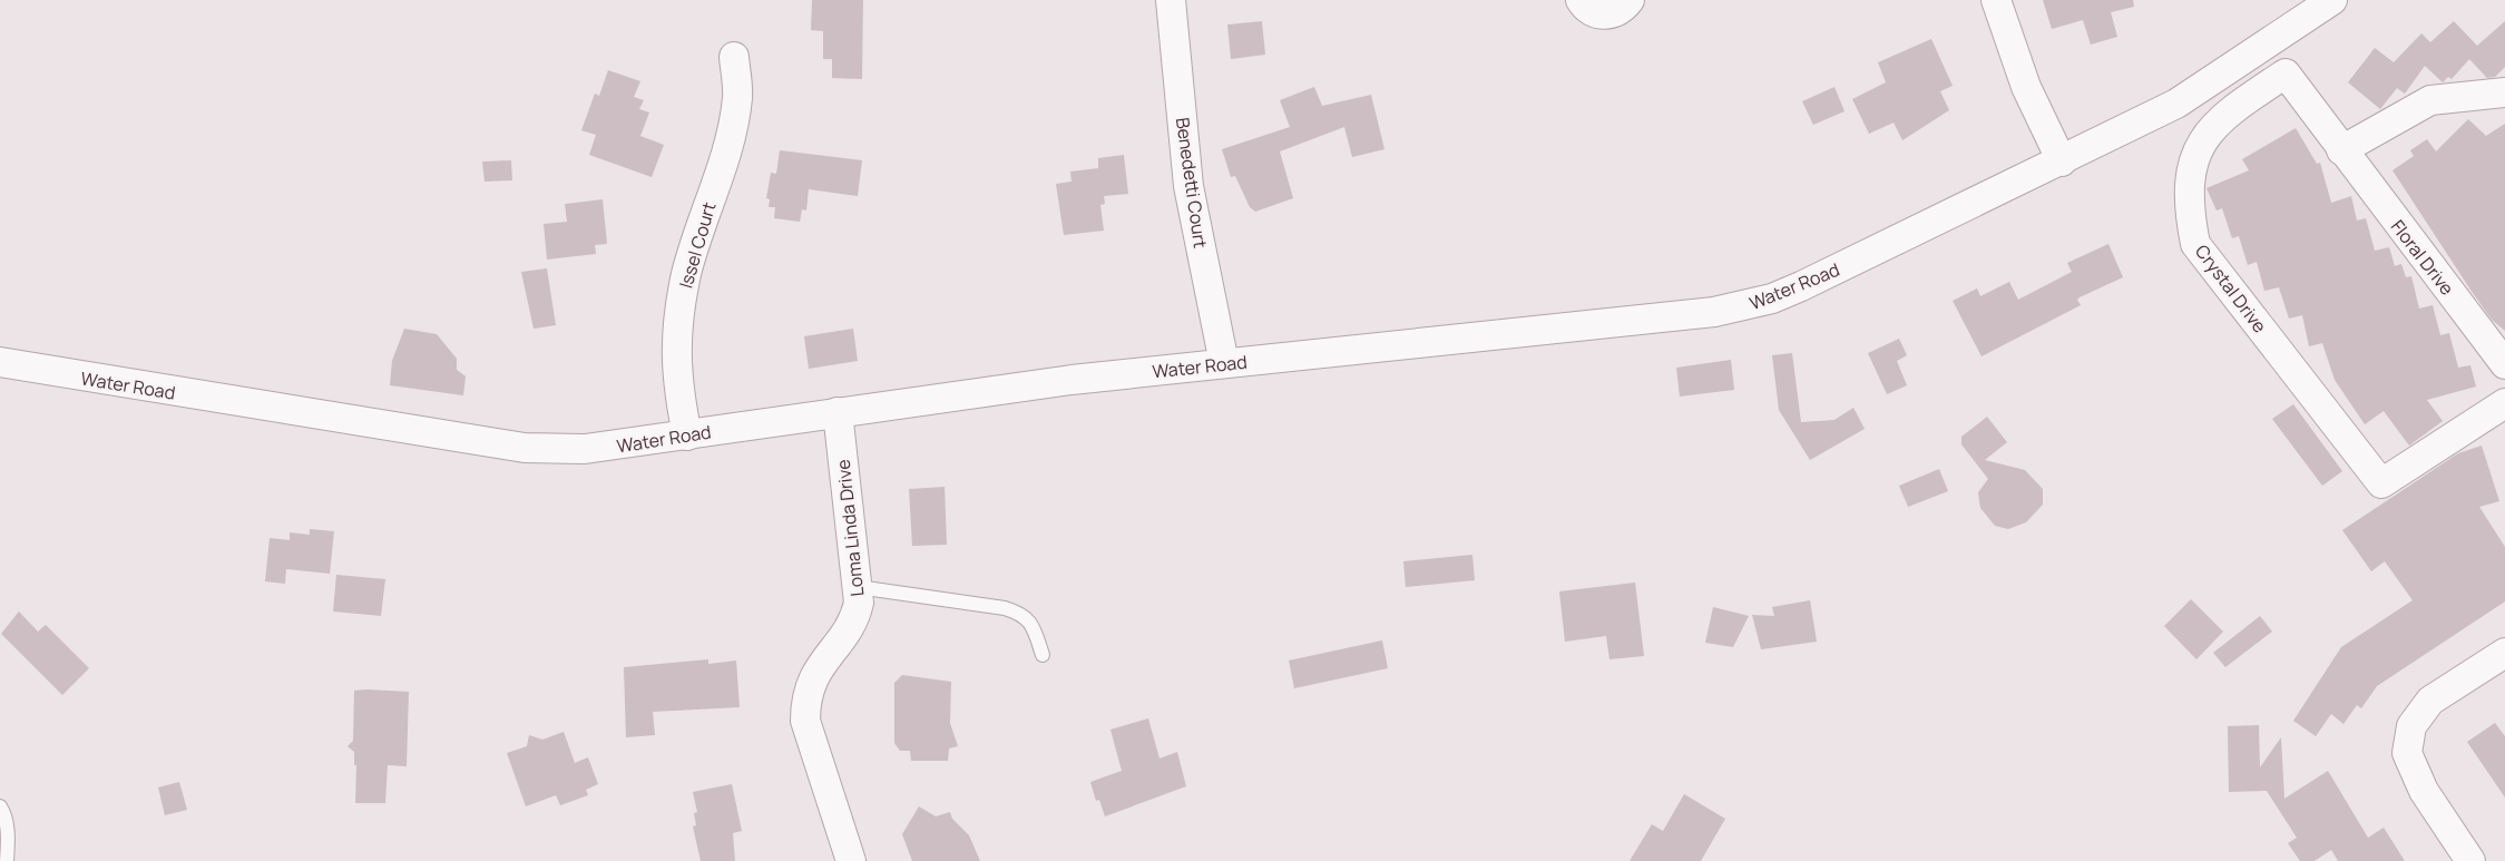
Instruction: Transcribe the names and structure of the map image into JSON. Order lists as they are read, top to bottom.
{
  "streets": {
    "street": [
      "Benedetti Court",
      "Issel Court",
      "Floral Drive",
      "Water Road",
      "Crystal Drive",
      "Loma Linda Drive"
    ]
  },
  "crossings": [
    ["Benedetti Court", "Water Road"],
    ["Issel Court", "Water Road"],
    ["Floral Drive", "Crystal Drive"],
    ["Water Road", "Loma Linda Drive"]
  ]
}
